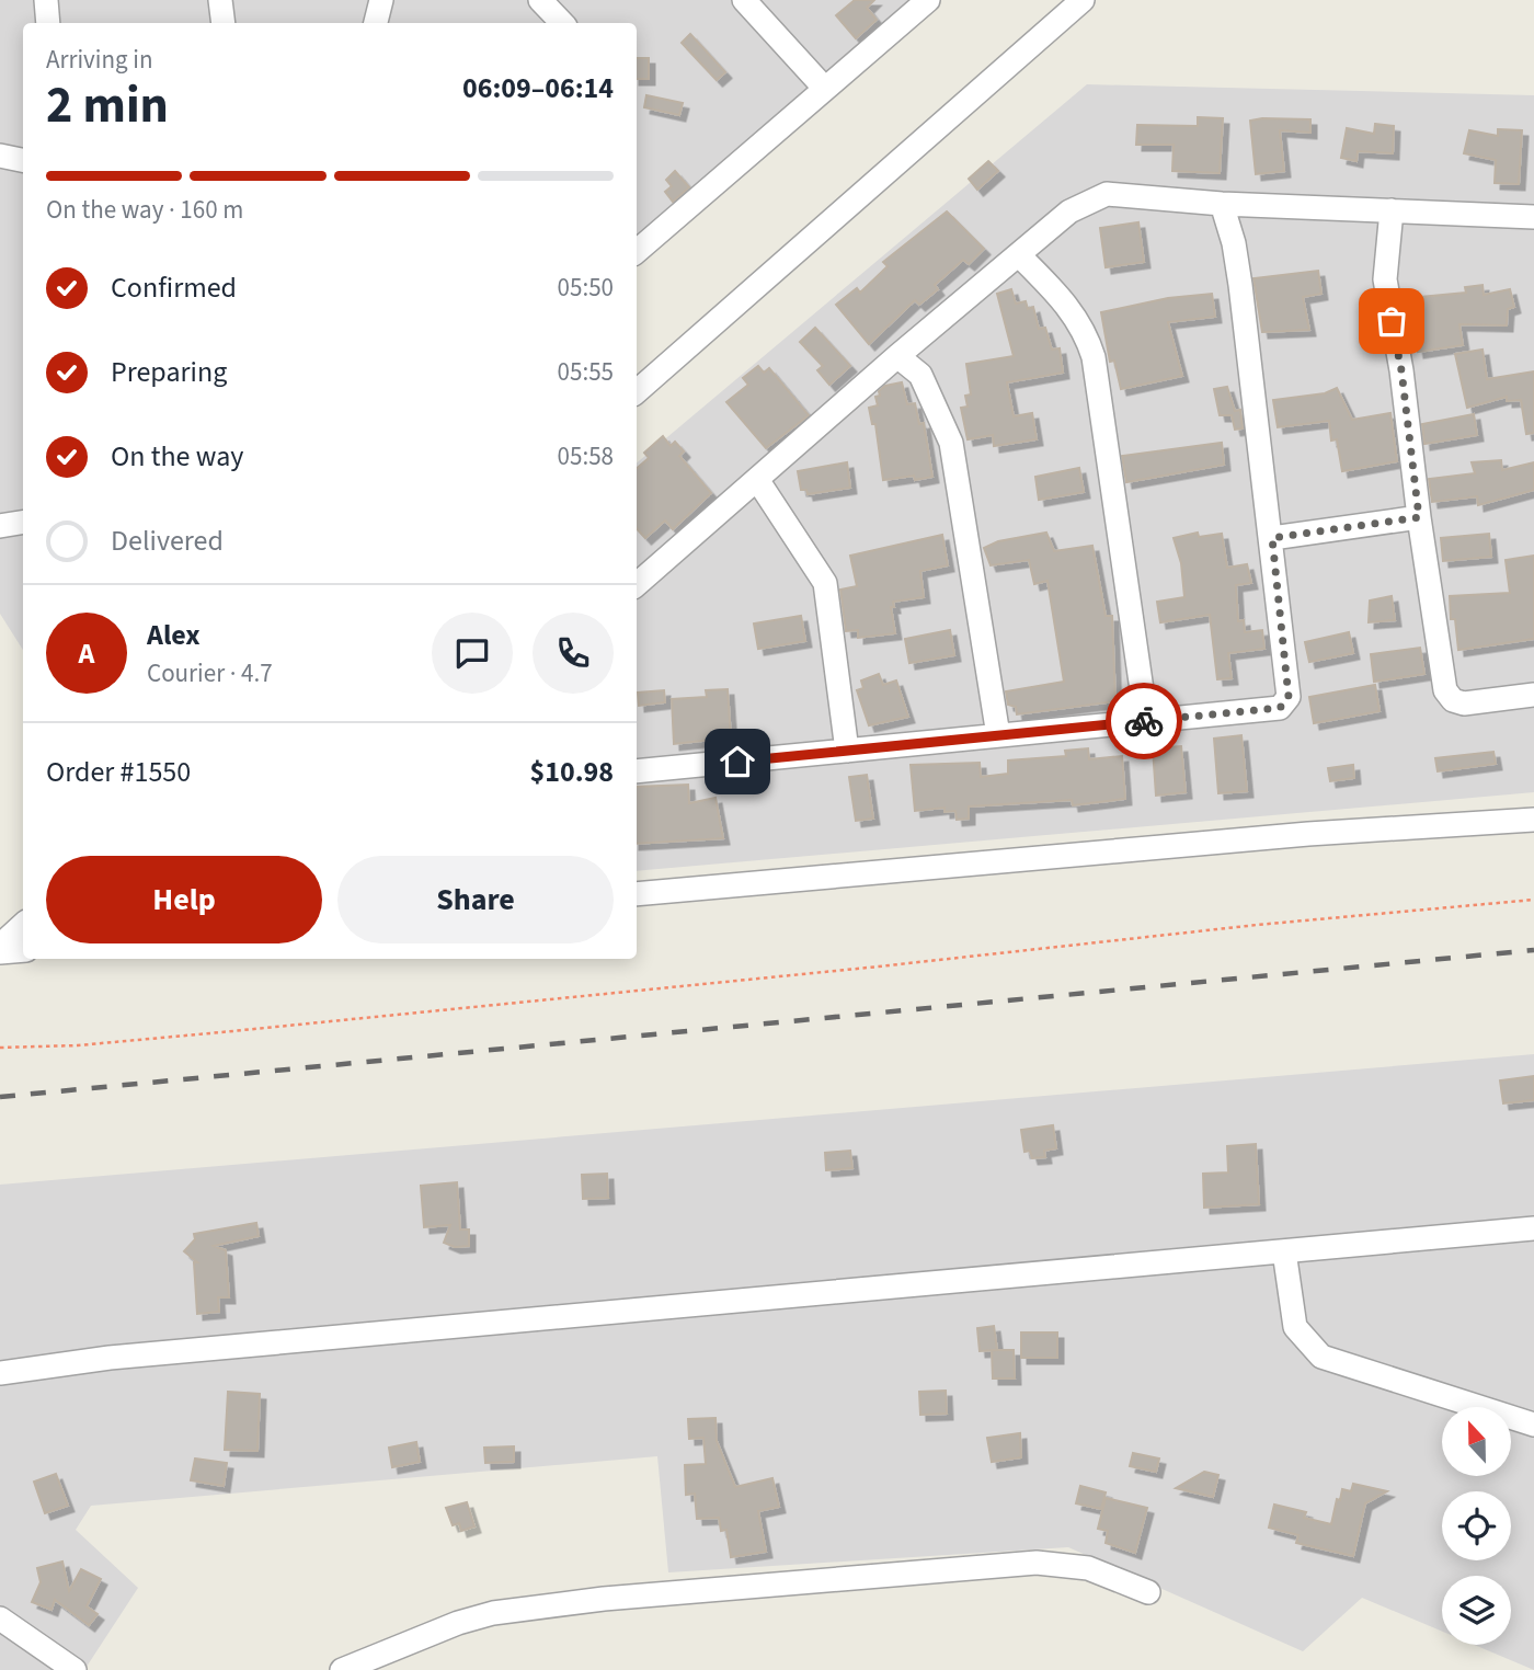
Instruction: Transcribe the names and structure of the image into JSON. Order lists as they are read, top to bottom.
{
  "north": "top",
  "page": {
    "heading": ["2 min", "Arriving in", "06:09–06:14"],
    "panel": [
      "Alex",
      "Courier · 4.7",
      "Order #1550",
      "$10.98"
    ],
    "bar": "On the way · 160 m",
    "list": [
      ["Confirmed", "05:50"],
      ["Preparing", "05:55"],
      ["On the way", "05:58"],
      "Delivered"
    ],
    "round": "A",
    "buttons": ["Help", "Share"]
  }
}
